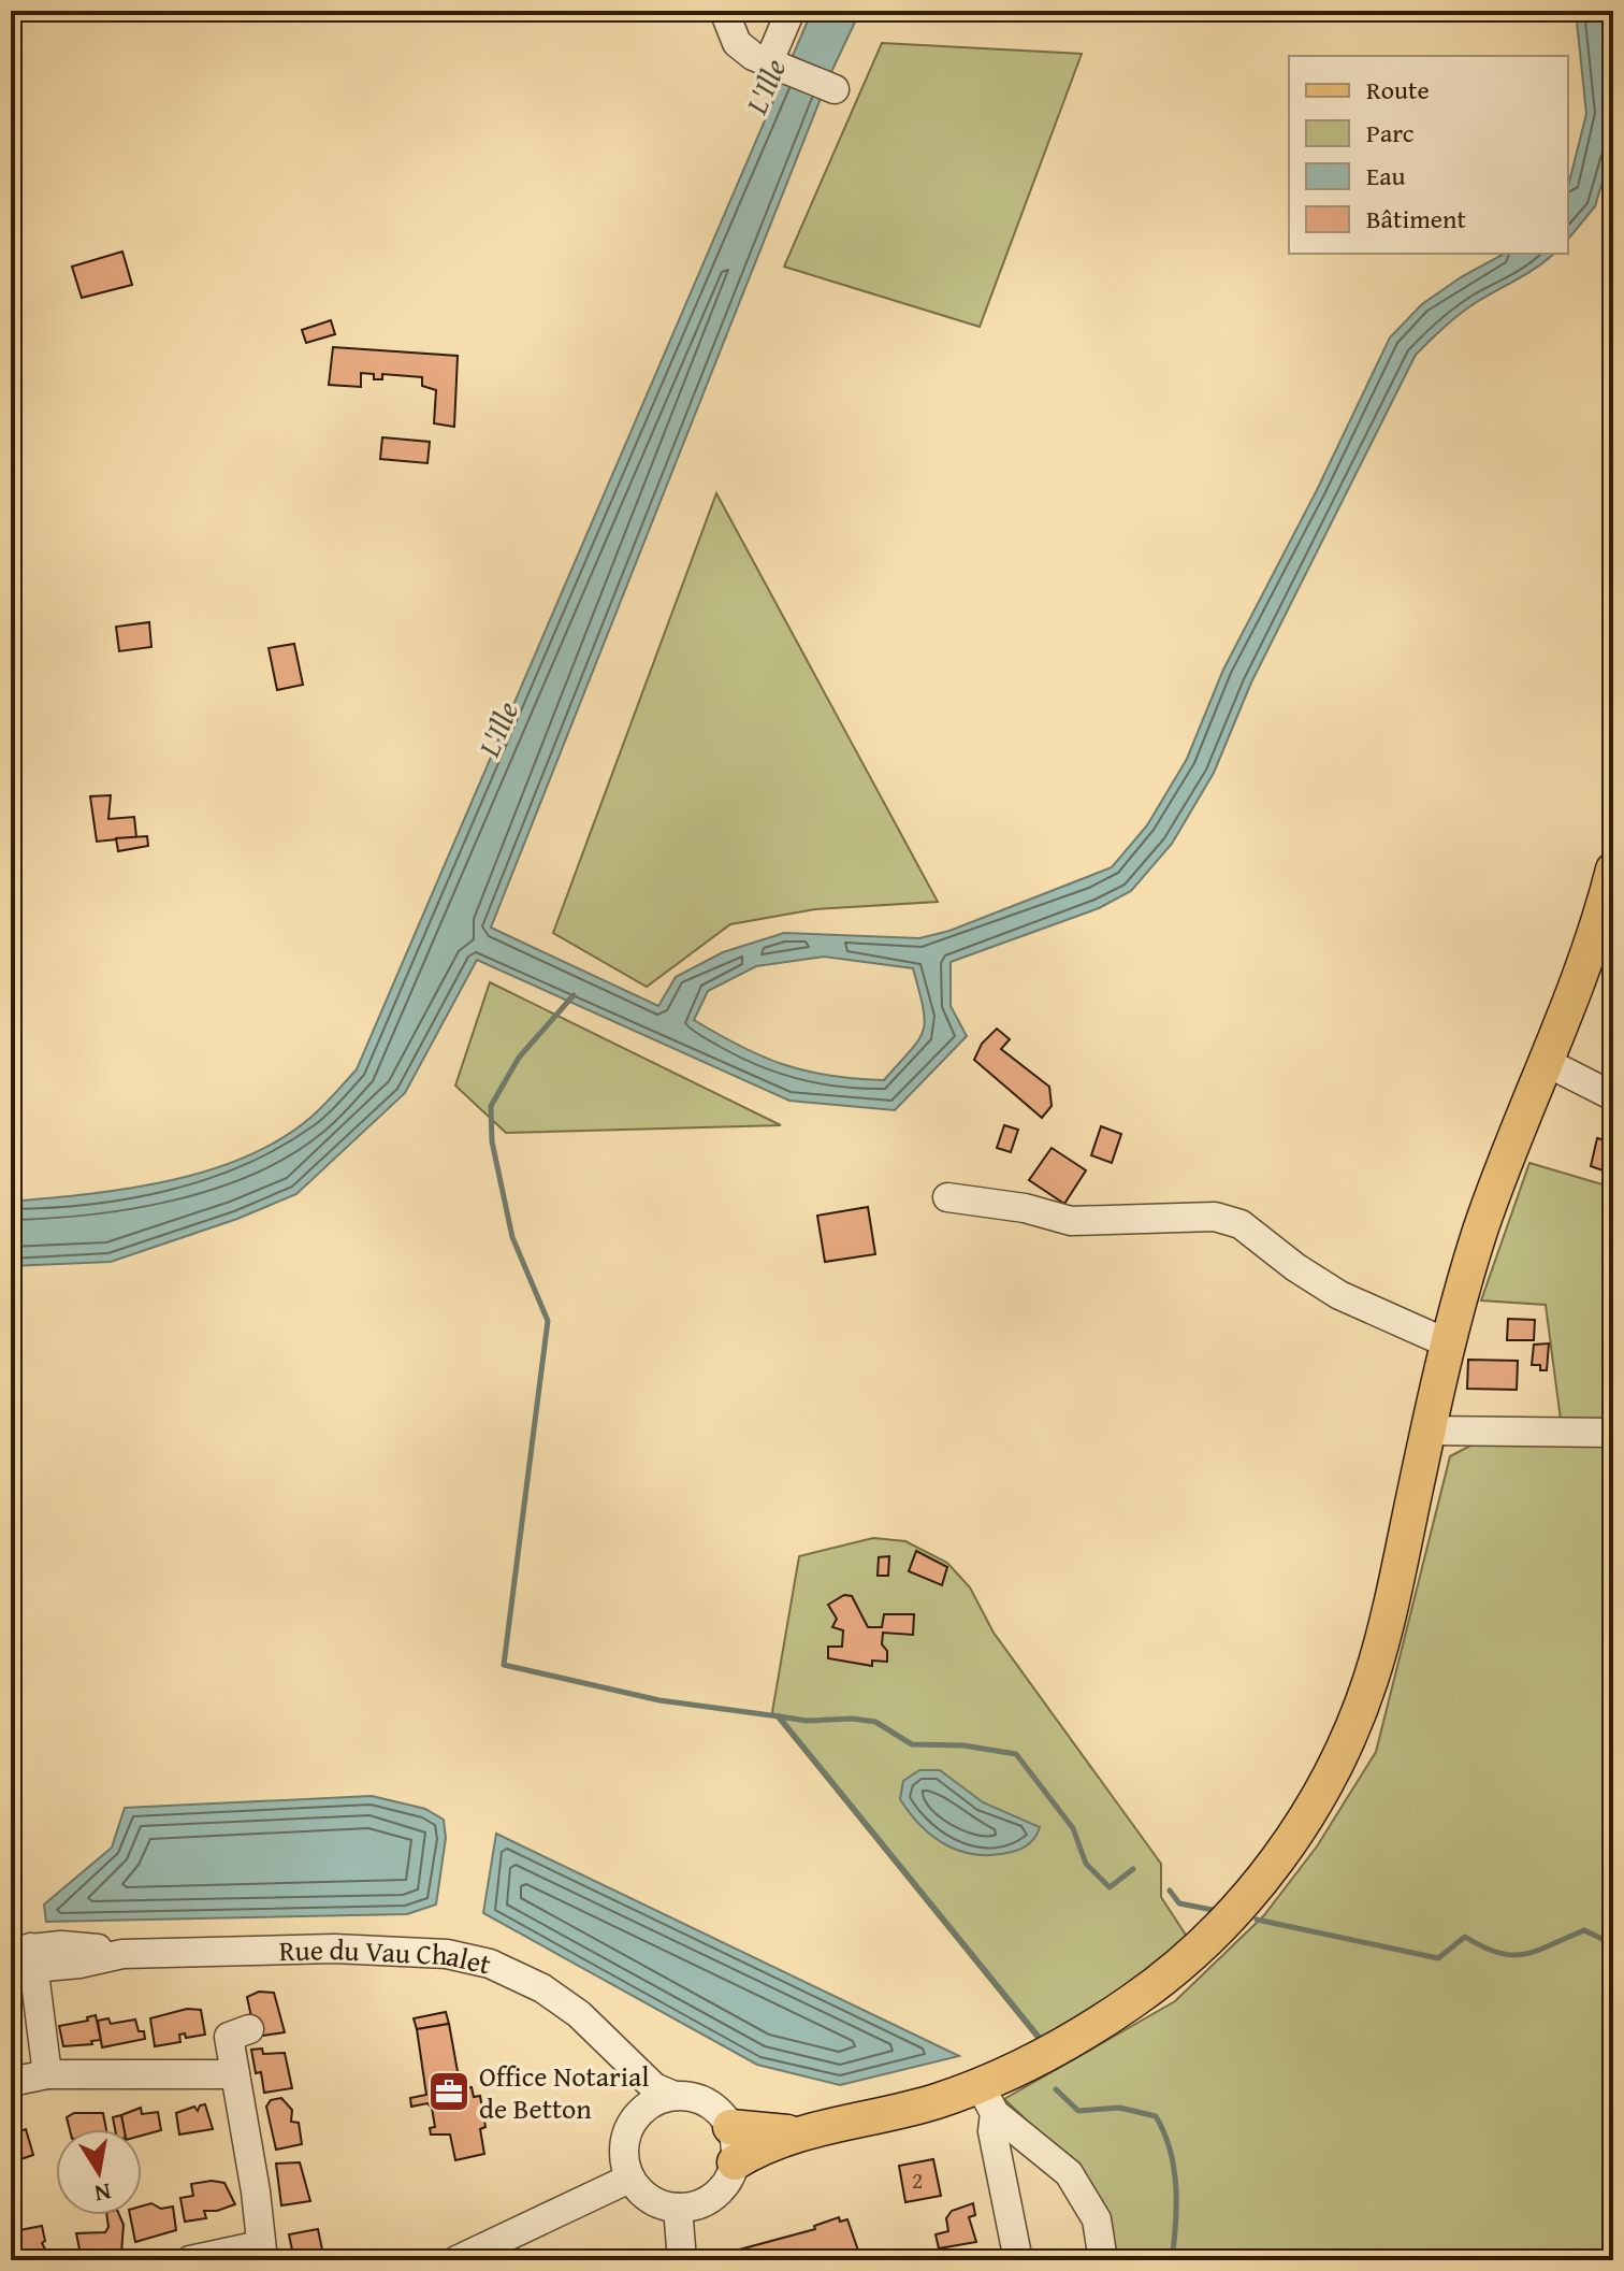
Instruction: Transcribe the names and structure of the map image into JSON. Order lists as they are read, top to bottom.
{
  "streets": {
    "street": ["Rue du Vau Chalet"]
  },
  "water": ["L'Ille"],
  "places": {
    "office": ["Office Notarial de Betton"]
  },
  "house_numbers": ["2"],
  "legend": [
    "Route",
    "Parc",
    "Eau",
    "Bâtiment"
  ],
  "north": "bottom"
}
